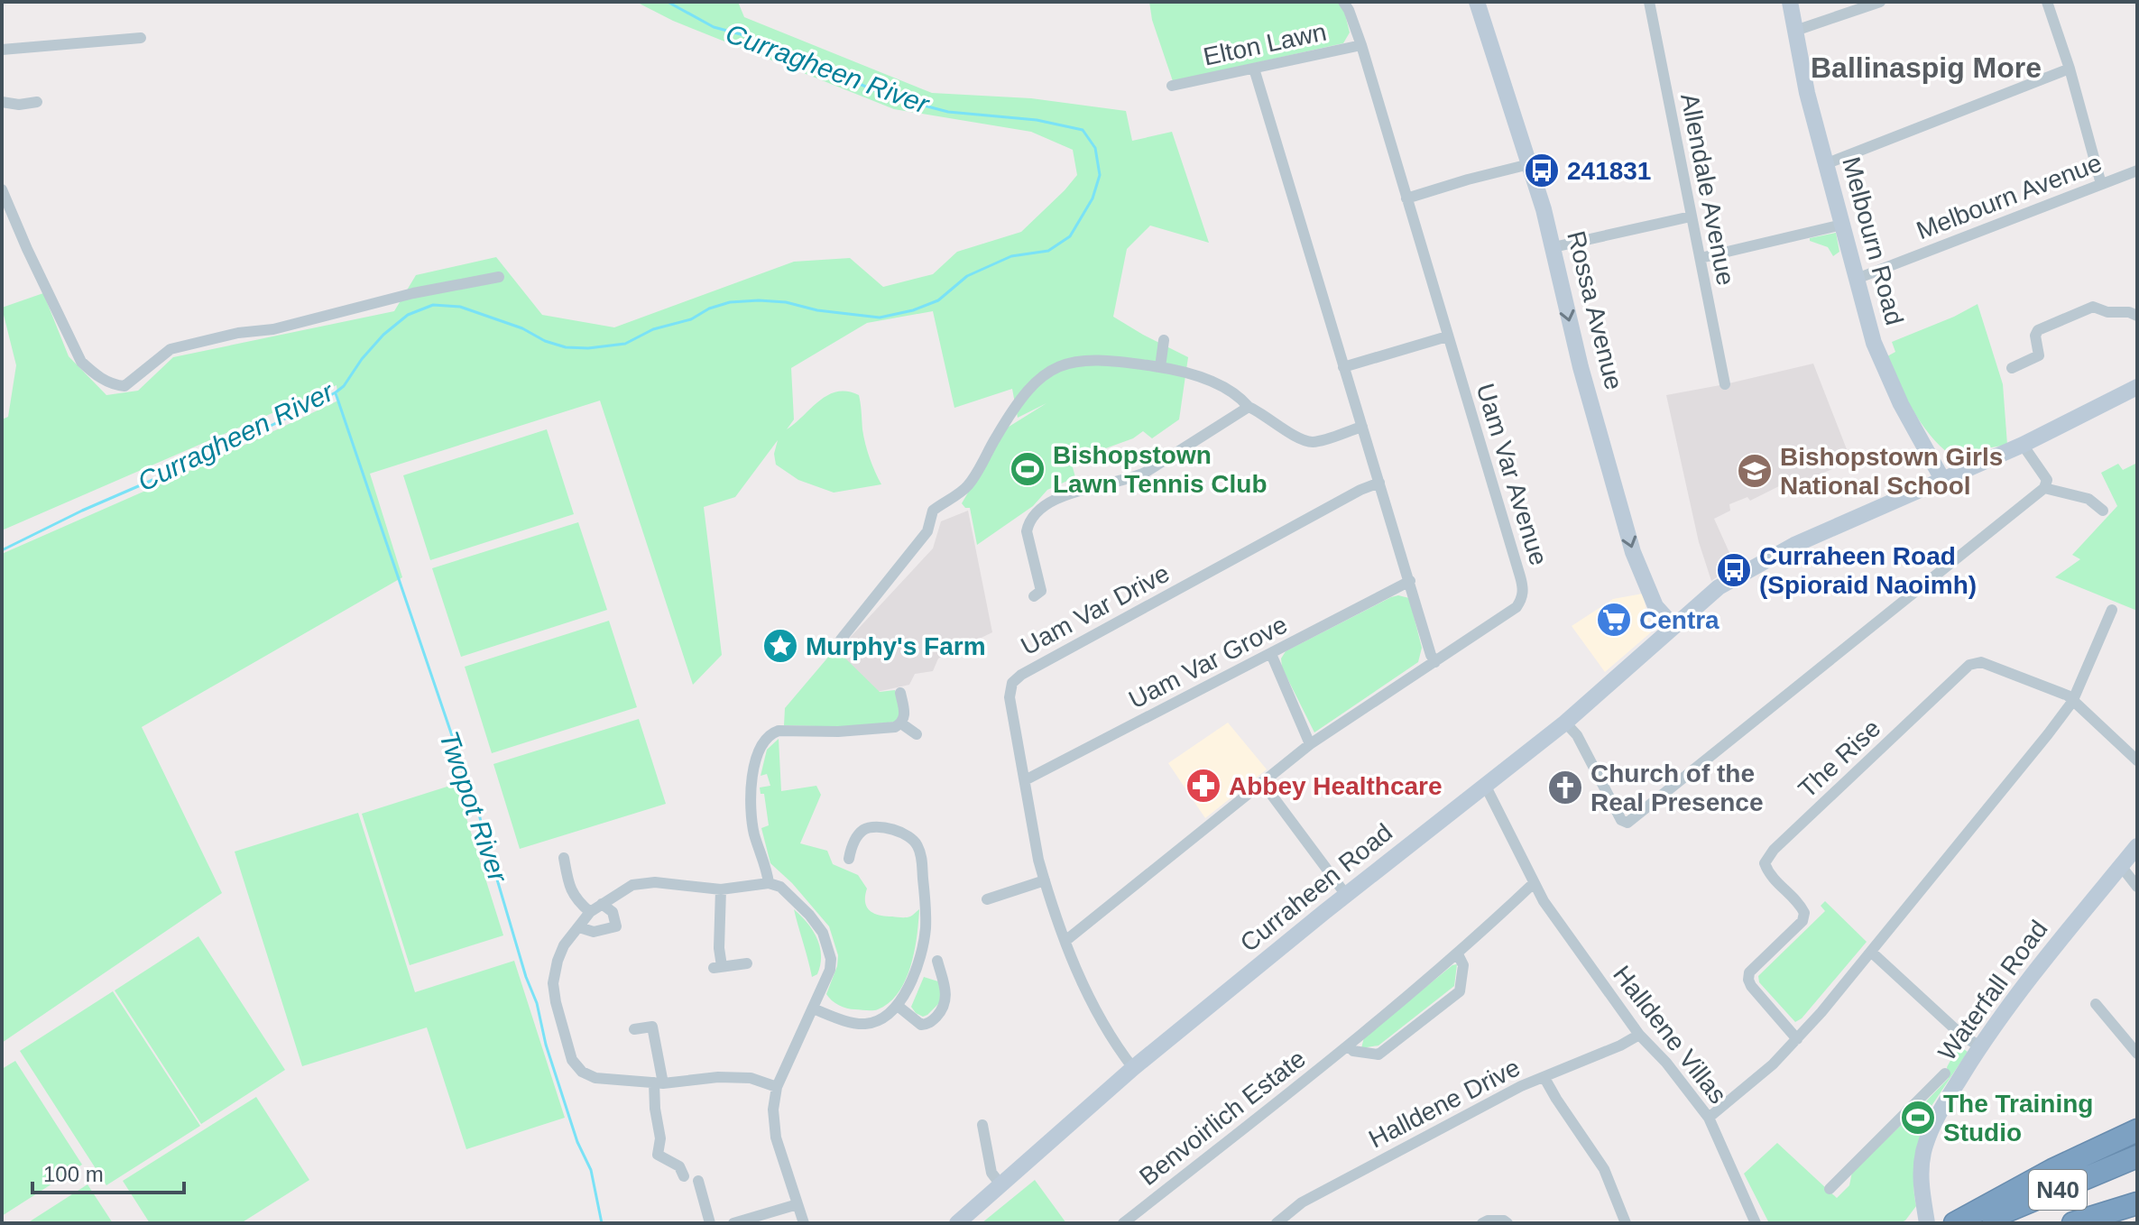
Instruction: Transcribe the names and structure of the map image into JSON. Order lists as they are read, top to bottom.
{
  "streets": {
    "highway": ["N40"],
    "street": [
      "Elton Lawn",
      "Allendale Avenue",
      "Melbourn Avenue",
      "Melbourn Road",
      "Rossa Avenue",
      "Uam Var Avenue",
      "Uam Var Drive",
      "Uam Var Grove",
      "The Rise",
      "Curraheen Road",
      "Waterfall Road",
      "Halldene Villas",
      "Halldene Drive",
      "Benvoirlich Estate"
    ]
  },
  "crossings": [
    ["Elton Lawn", "Uam Var Avenue"],
    ["Melbourn Avenue", "Melbourn Road"],
    ["Melbourn Road", "Curraheen Road"],
    ["Rossa Avenue", "Curraheen Road"],
    ["Uam Var Avenue", "Uam Var Drive"],
    ["Uam Var Drive", "Uam Var Grove"],
    ["Uam Var Drive", "Curraheen Road"],
    ["Curraheen Road", "Halldene Villas"],
    ["Halldene Villas", "Halldene Drive"],
    ["Halldene Villas", "Benvoirlich Estate"]
  ],
  "one_way": ["Rossa Avenue"],
  "districts": ["Ballinaspig More"],
  "water": ["Curragheen River", "Twopot River"],
  "places": {
    "bus stop": ["241831", "Curraheen Road (Spioraid Naoimh)"],
    "sports": ["Bishopstown Lawn Tennis Club", "The Training Studio"],
    "school or university": ["Bishopstown Girls National School"],
    "supermarket": ["Centra"],
    "place": ["Murphy's Farm"],
    "pharmacy": ["Abbey Healthcare"],
    "church": ["Church of the Real Presence"]
  },
  "scale_bar": "100 m"
}
